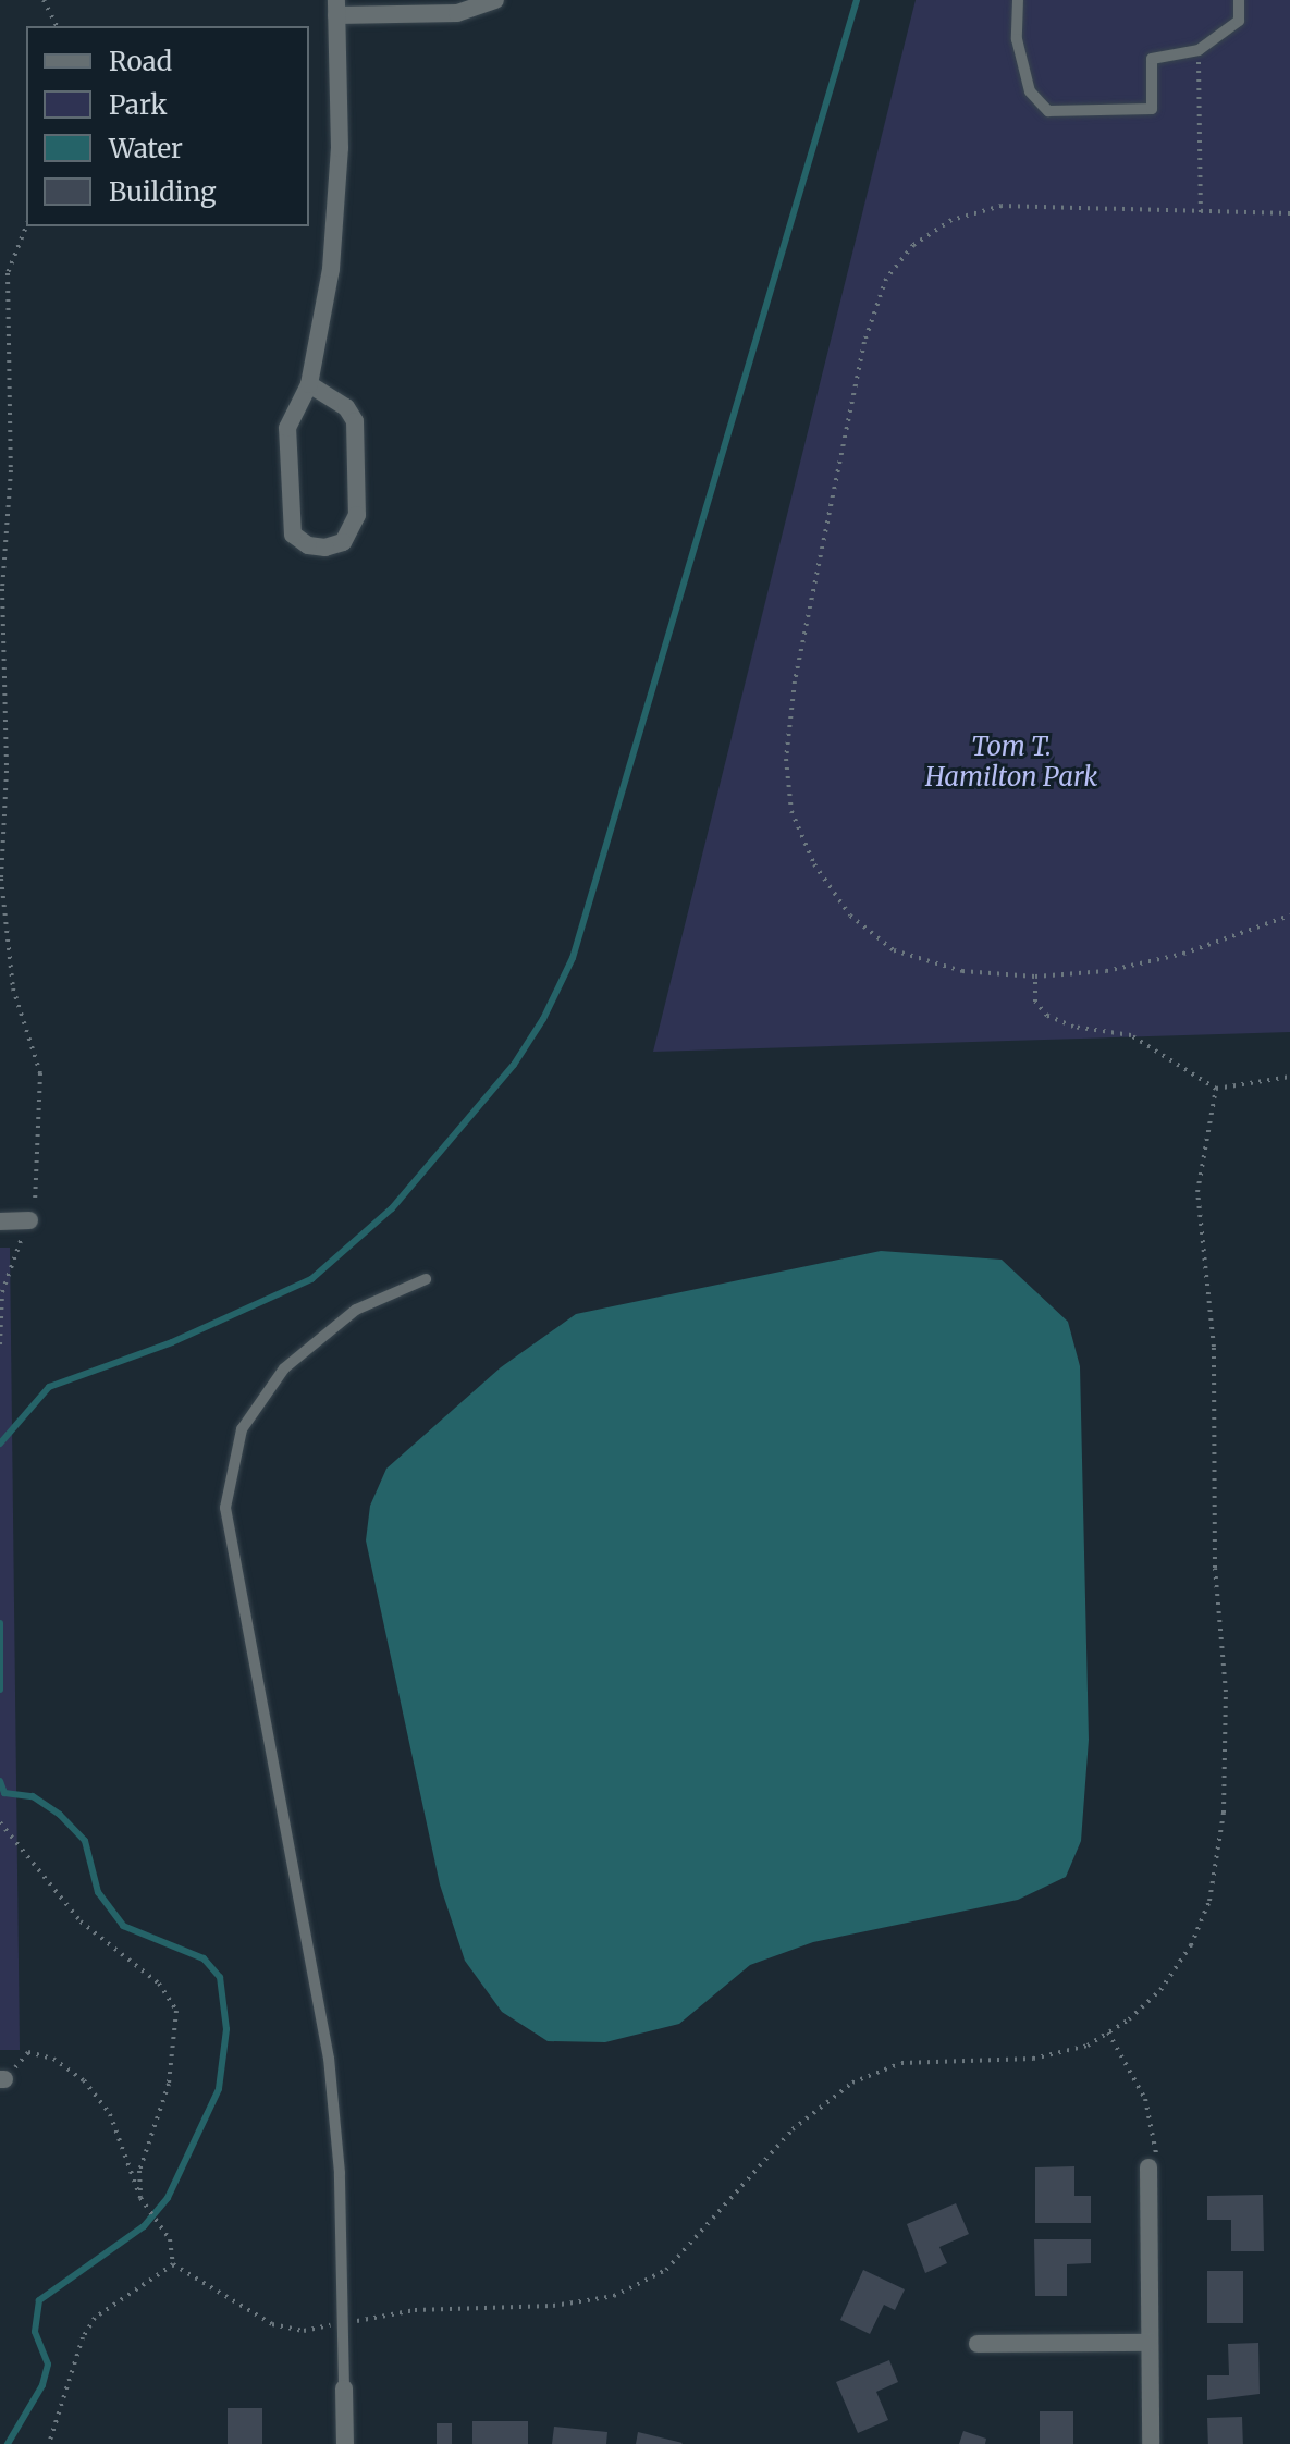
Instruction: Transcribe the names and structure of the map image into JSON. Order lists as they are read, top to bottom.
{
  "parks": ["Tom T. Hamilton Park"],
  "legend": [
    "Road",
    "Park",
    "Water",
    "Building"
  ]
}
